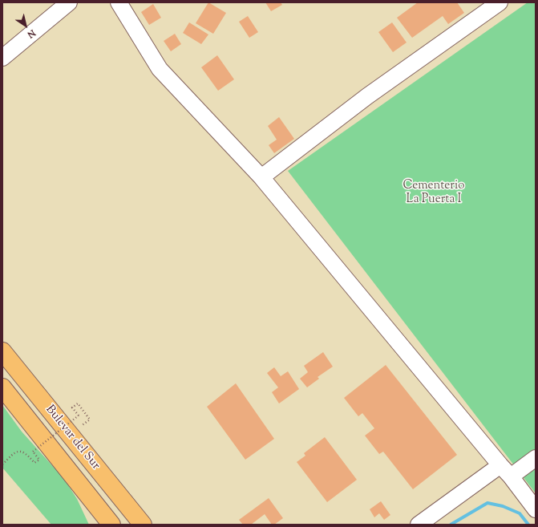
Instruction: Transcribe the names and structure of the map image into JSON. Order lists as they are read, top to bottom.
{
  "streets": {
    "highway": ["Bulevar del Sur"]
  },
  "parks": ["Cementerio La Puerta I"],
  "north": "bottom right"
}
